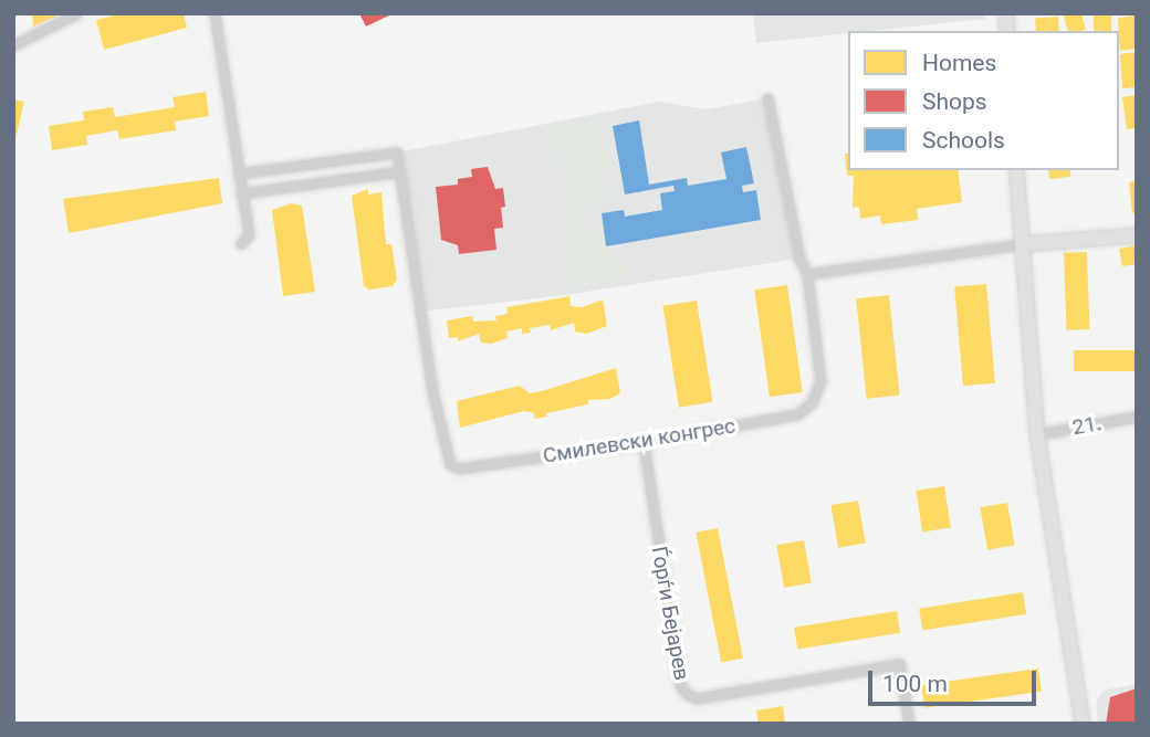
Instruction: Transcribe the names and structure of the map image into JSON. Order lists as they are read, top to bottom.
{
  "streets": {
    "street": ["21.", "Смилевски конгрес", "Ѓорѓи Бејарев"]
  },
  "crossings": [
    ["Смилевски конгрес", "Ѓорѓи Бејарев"]
  ],
  "legend": ["Homes", "Shops", "Schools"],
  "scale_bar": "100 m"
}
